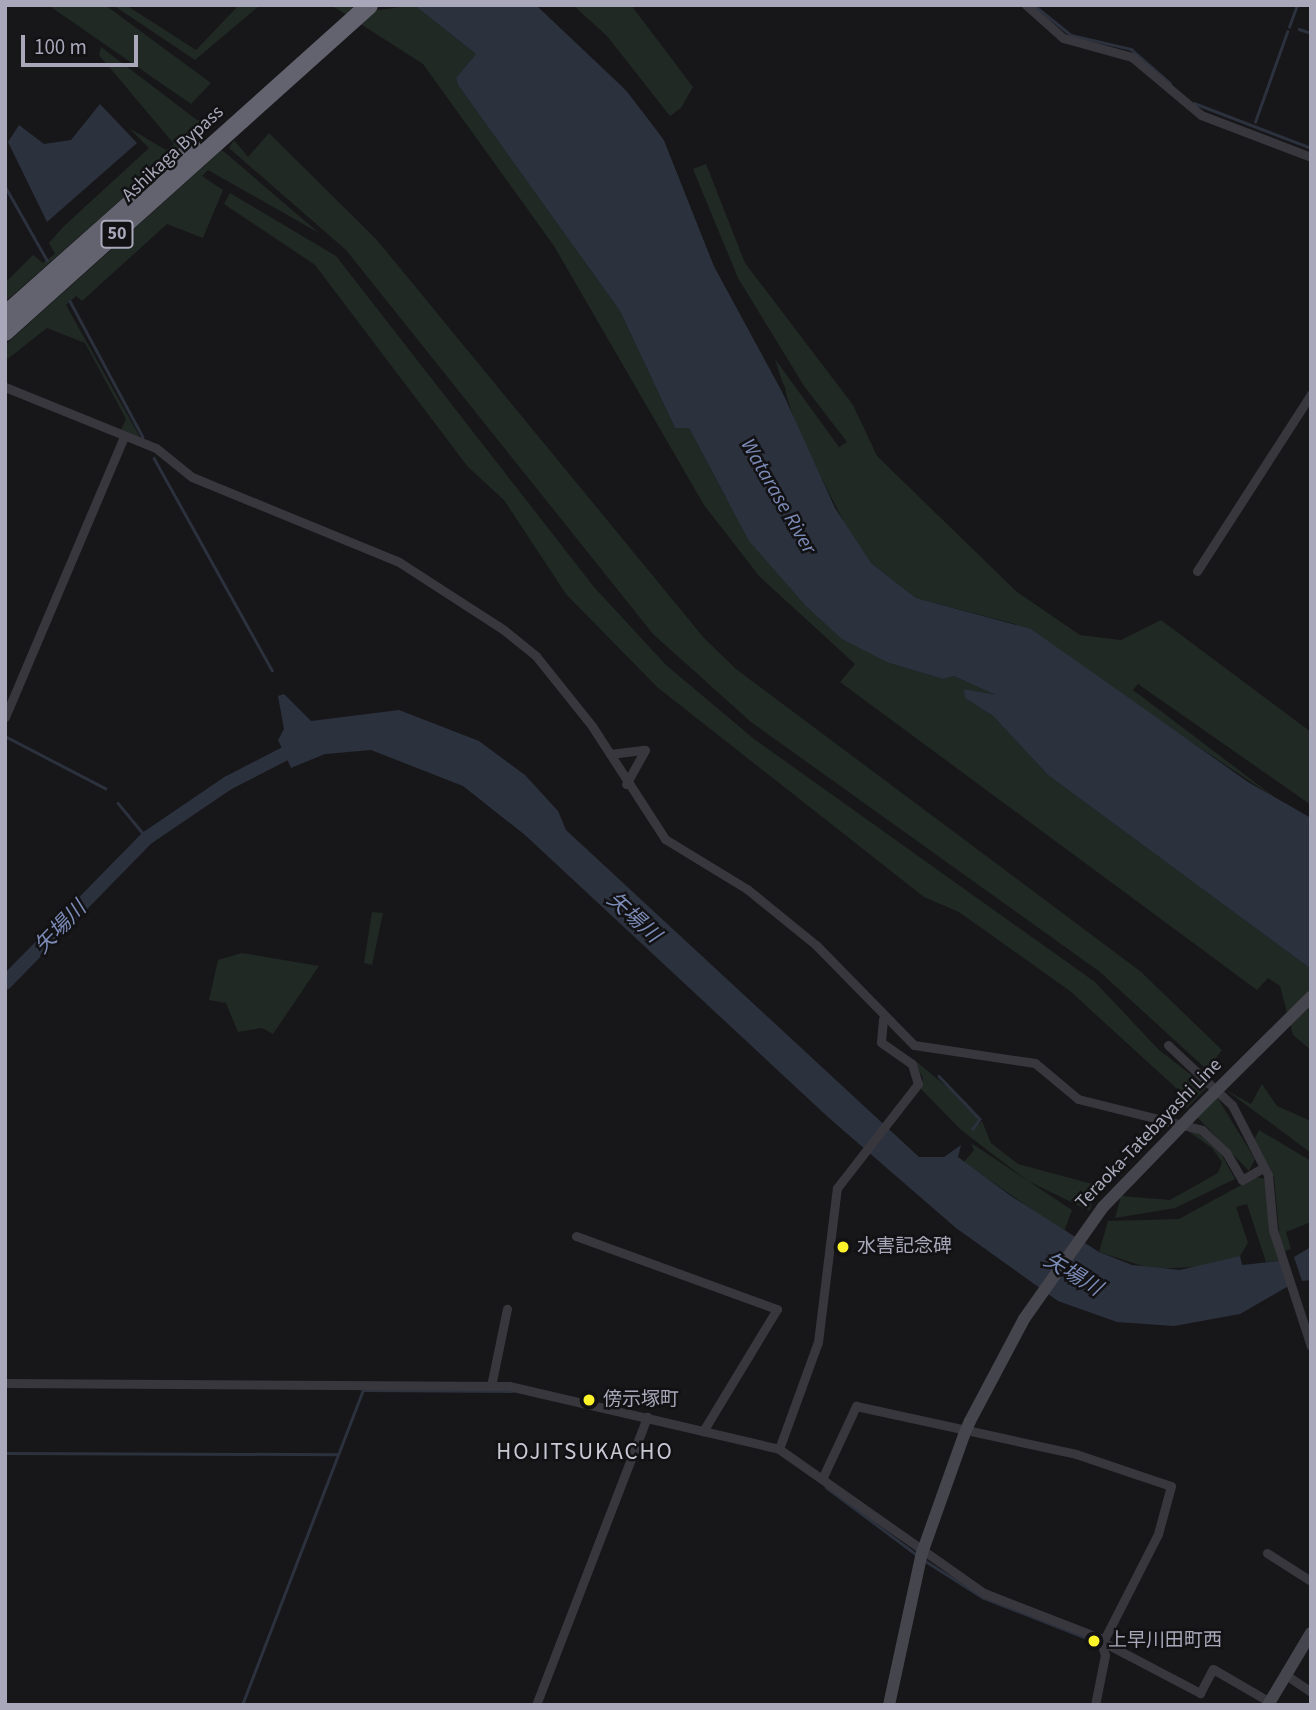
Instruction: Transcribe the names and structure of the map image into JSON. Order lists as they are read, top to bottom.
{
  "streets": {
    "highway": ["Ashikaga Bypass", "50"],
    "main road": ["Teraoka-Tatebayashi Line"]
  },
  "districts": ["HOJITSUKACHO"],
  "water": ["Watarase River", "矢場川"],
  "places": ["水害記念碑", "傍示塚町", "上早川田町西"],
  "scale_bar": "100 m"
}
